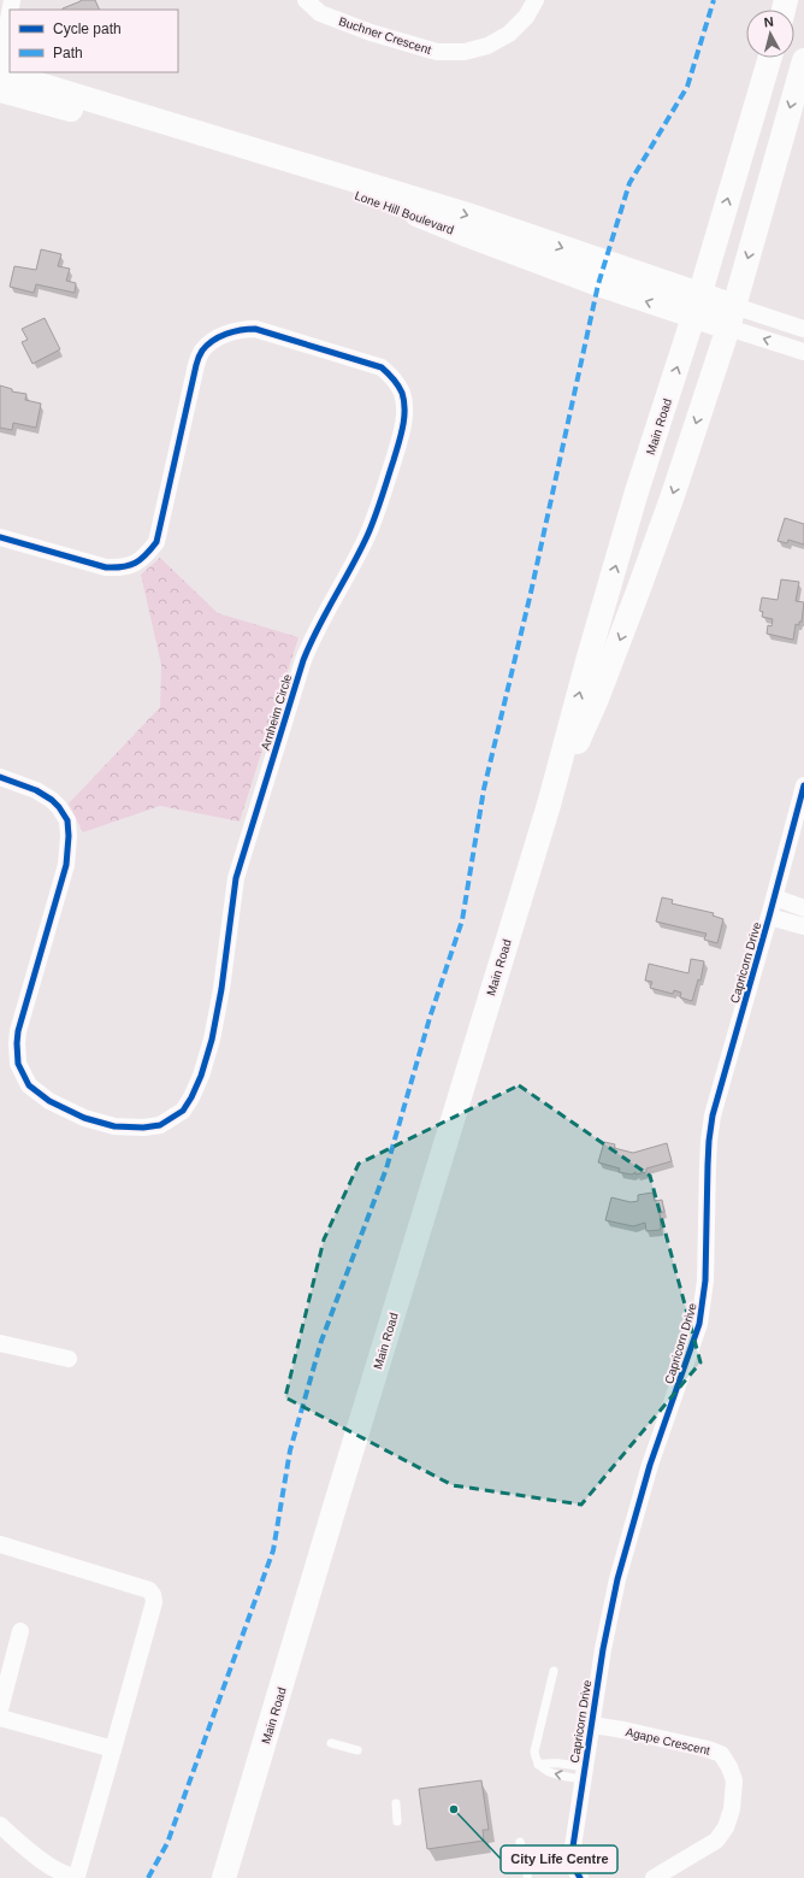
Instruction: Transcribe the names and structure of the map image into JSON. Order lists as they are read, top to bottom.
{
  "streets": {
    "main road": ["Lone Hill Boulevard", "Main Road"],
    "street": [
      "Buchner Crescent",
      "Arnheim Circle",
      "Capricorn Drive",
      "Agape Crescent"
    ]
  },
  "crossings": [
    ["Lone Hill Boulevard", "Main Road"],
    ["Capricorn Drive", "Agape Crescent"]
  ],
  "places": ["City Life Centre"],
  "legend": ["Cycle path", "Path"],
  "north": "top"
}
